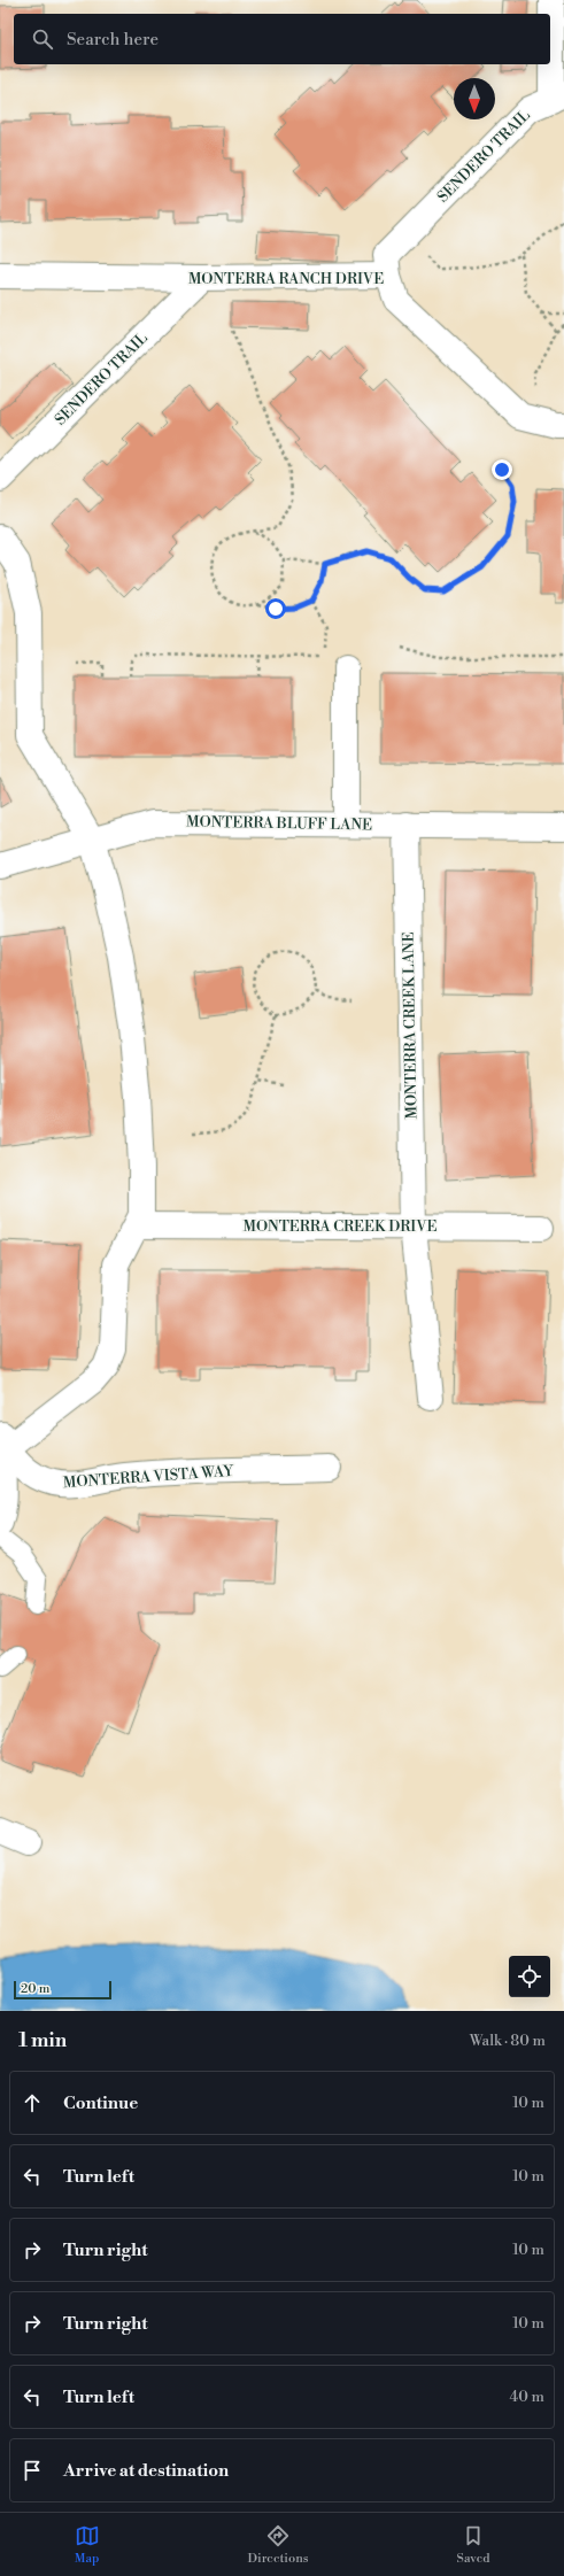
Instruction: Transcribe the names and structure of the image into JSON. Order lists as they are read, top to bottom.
{
  "streets": {
    "street": [
      "SENDERO TRAIL",
      "MONTERRA RANCH DRIVE",
      "MONTERRA BLUFF LANE",
      "MONTERRA CREEK LANE",
      "MONTERRA CREEK DRIVE",
      "MONTERRA VISTA WAY"
    ]
  },
  "crossings": [
    ["SENDERO TRAIL", "MONTERRA RANCH DRIVE"],
    ["MONTERRA BLUFF LANE", "MONTERRA CREEK LANE"],
    ["MONTERRA CREEK LANE", "MONTERRA CREEK DRIVE"]
  ],
  "scale_bar": "20 m",
  "north": "bottom",
  "page": {
    "search": "Search here",
    "scale": "20 m",
    "heading": ["1 min", "Walk · 80 m"],
    "list": [
      ["Continue", "10 m"],
      ["Turn left", "10 m"],
      ["Turn right", "10 m"],
      ["Turn right", "10 m"],
      ["Turn left", "40 m"],
      "Arrive at destination"
    ],
    "nav": ["Map", "Directions", "Saved"]
  }
}
